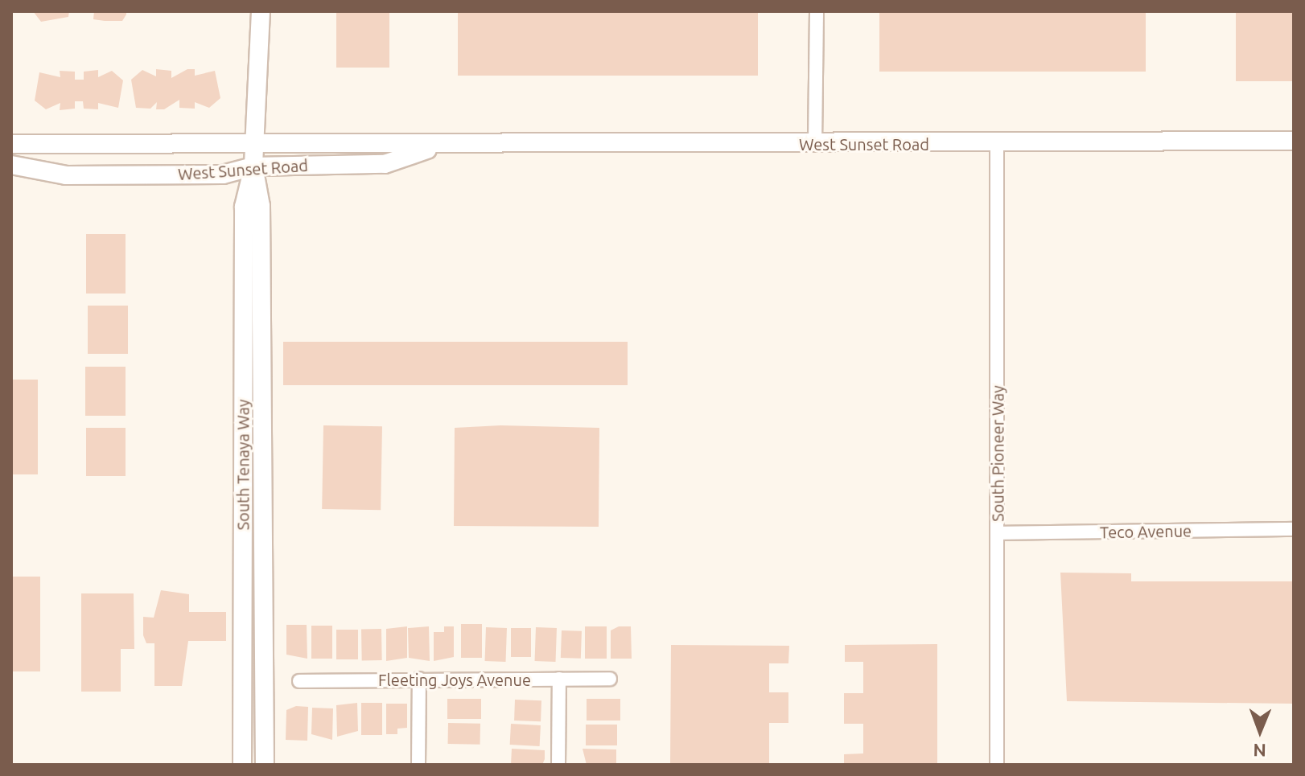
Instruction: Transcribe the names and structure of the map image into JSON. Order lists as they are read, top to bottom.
{
  "streets": {
    "main road": ["West Sunset Road", "South Tenaya Way"],
    "street": ["South Pioneer Way", "Teco Avenue", "Fleeting Joys Avenue"]
  },
  "crossings": [
    ["West Sunset Road", "South Pioneer Way"],
    ["West Sunset Road", "South Tenaya Way"],
    ["South Pioneer Way", "Teco Avenue"]
  ],
  "north": "bottom"
}
